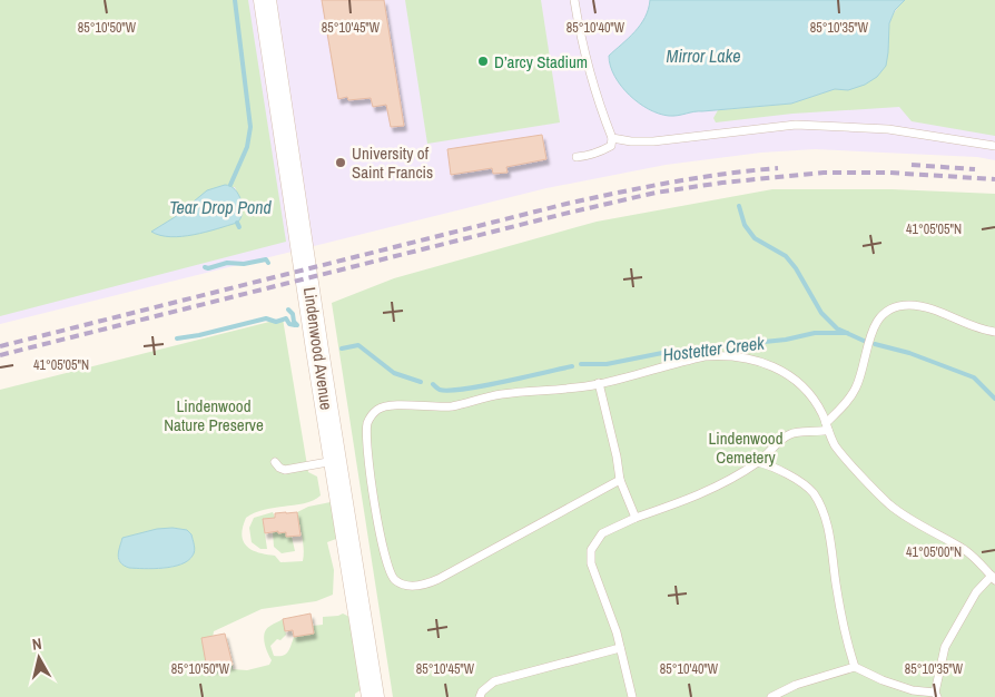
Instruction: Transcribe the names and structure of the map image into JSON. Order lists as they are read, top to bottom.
{
  "streets": {
    "street": ["Lindenwood Avenue"]
  },
  "water": ["Mirror Lake", "Tear Drop Pond", "Hostetter Creek"],
  "parks": ["Lindenwood Nature Preserve", "Lindenwood Cemetery"],
  "places": ["D’arcy Stadium", "University of Saint Francis"],
  "north": "top",
  "coordinates": [
    "85°10'50\"W",
    "85°10'45\"W",
    "85°10'40\"W",
    "85°10'35\"W",
    "41°05'05\"N",
    "41°05'00\"N"
  ]
}
